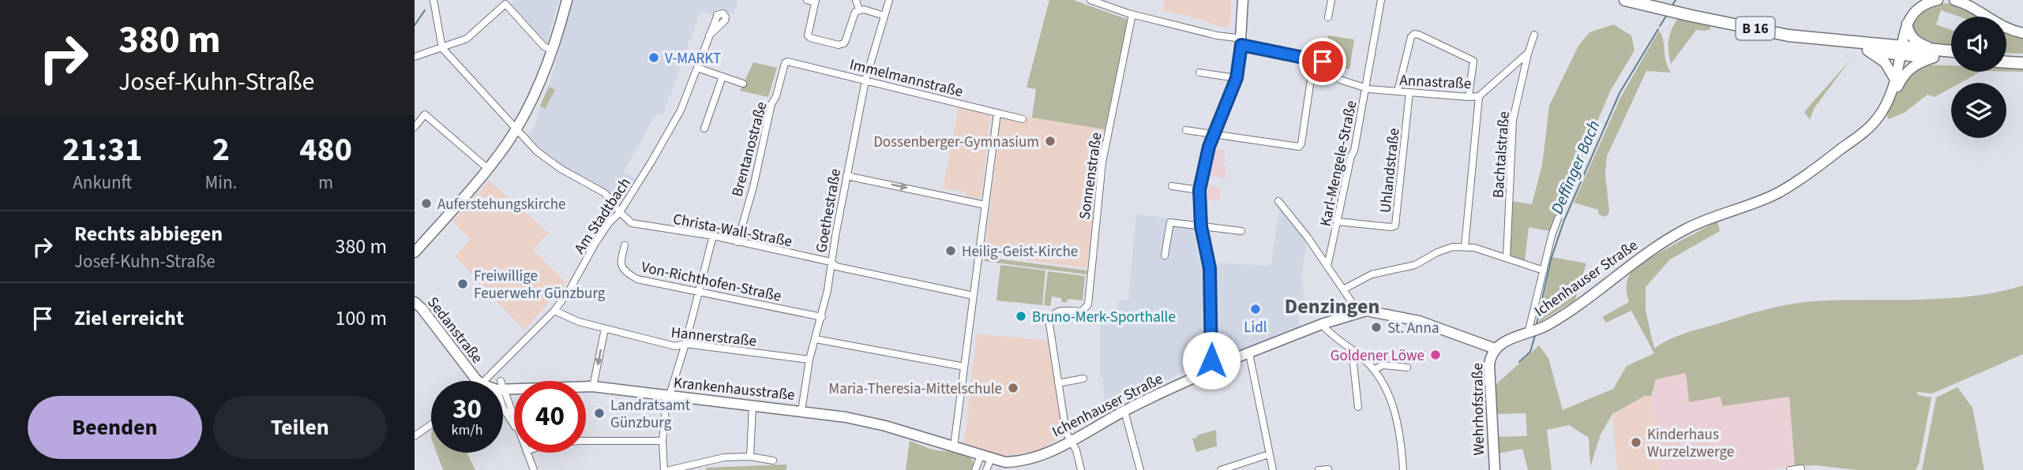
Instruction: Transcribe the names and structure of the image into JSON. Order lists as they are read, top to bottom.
{
  "streets": {
    "main road": ["B 16"],
    "street": [
      "Immelmannstraße",
      "Annastraße",
      "Brentanostraße",
      "Bachtalstraße",
      "Karl-Mengele-Straße",
      "Uhlandstraße",
      "Sonnenstraße",
      "Goethestraße",
      "Am Stadtbach",
      "Christa-Wall-Straße",
      "Ichenhauser Straße",
      "Von-Richthofen-Straße",
      "Sedanstraße",
      "Hannerstraße",
      "Krankenhausstraße",
      "Wehrhofstraße"
    ]
  },
  "crossings": [
    ["B 16", "Ichenhauser Straße"],
    ["Immelmannstraße", "Brentanostraße"],
    ["Immelmannstraße", "Goethestraße"],
    ["Annastraße", "Bachtalstraße"],
    ["Annastraße", "Karl-Mengele-Straße"],
    ["Annastraße", "Uhlandstraße"],
    ["Brentanostraße", "Christa-Wall-Straße"],
    ["Karl-Mengele-Straße", "Uhlandstraße"],
    ["Sonnenstraße", "Ichenhauser Straße"],
    ["Goethestraße", "Christa-Wall-Straße"],
    ["Goethestraße", "Von-Richthofen-Straße"],
    ["Goethestraße", "Hannerstraße"],
    ["Goethestraße", "Krankenhausstraße"],
    ["Am Stadtbach", "Christa-Wall-Straße"],
    ["Am Stadtbach", "Hannerstraße"],
    ["Ichenhauser Straße", "Krankenhausstraße"],
    ["Ichenhauser Straße", "Wehrhofstraße"],
    ["Sedanstraße", "Krankenhausstraße"]
  ],
  "districts": ["Denzingen"],
  "water": ["Deffinger Bach"],
  "places": [
    "V-MARKT",
    "Dossenberger-Gymnasium",
    "Auferstehungskirche",
    "Heilig-Geist-Kirche",
    "Freiwillige Feuerwehr Günzburg",
    "Lidl",
    "Bruno-Merk-Sporthalle",
    "St. Anna",
    "Goldener Löwe",
    "Maria-Theresia-Mittelschule",
    "Landratsamt Günzburg",
    "Kinderhaus Wurzelzwerge"
  ],
  "page": {
    "turn": ["380 m", "Josef-Kuhn-Straße"],
    "eta": [
      "21:31",
      "Ankunft",
      "2",
      "Min.",
      "480",
      "m"
    ],
    "list": [
      {
        "name": "Rechts abbiegen",
        "note": "Josef-Kuhn-Straße",
        "value": "380 m"
      },
      {
        "name": "Ziel erreicht",
        "value": "100 m"
      }
    ],
    "speed": "30 km/h",
    "limit": "40",
    "buttons": ["Beenden", "Teilen"]
  }
}
